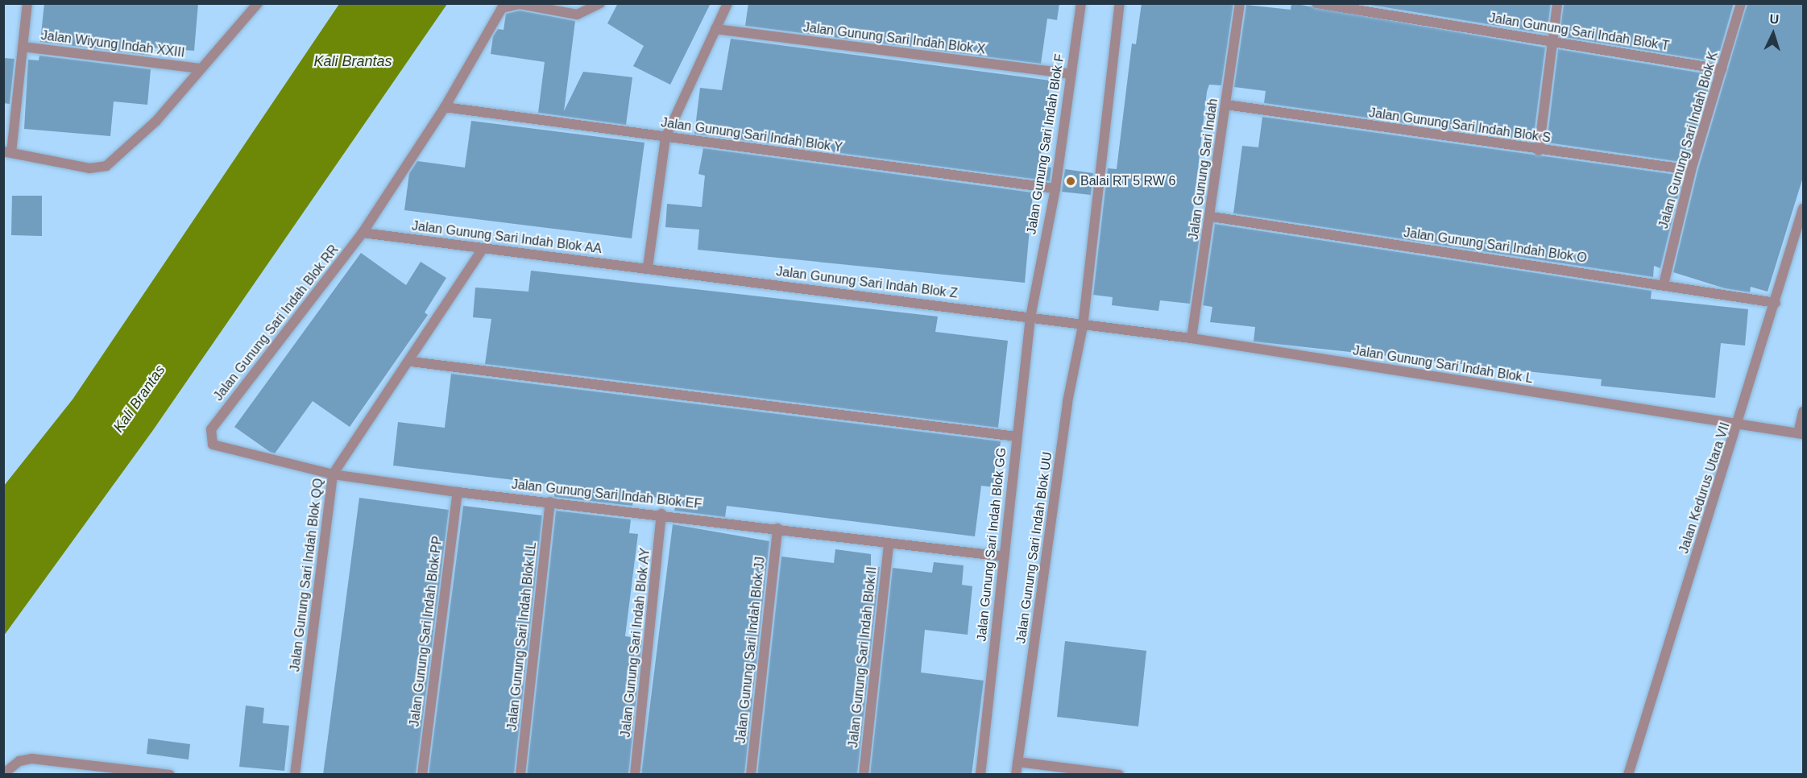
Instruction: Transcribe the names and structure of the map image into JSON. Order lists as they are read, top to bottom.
{
  "streets": {
    "street": [
      "Jalan Gunung Sari Indah Blok T",
      "Jalan Gunung Sari Indah Blok X",
      "Jalan Wiyung Indah XXIII",
      "Jalan Gunung Sari Indah Blok S",
      "Jalan Gunung Sari Indah Blok Y",
      "Jalan Gunung Sari Indah Blok K",
      "Jalan Gunung Sari Indah Blok F",
      "Jalan Gunung Sari Indah",
      "Jalan Gunung Sari Indah Blok AA",
      "Jalan Gunung Sari Indah Blok O",
      "Jalan Gunung Sari Indah Blok Z",
      "Jalan Gunung Sari Indah Blok RR",
      "Jalan Gunung Sari Indah Blok L",
      "Jalan Kedurus Utara VII",
      "Jalan Gunung Sari Indah Blok EF",
      "Jalan Gunung Sari Indah Blok GG",
      "Jalan Gunung Sari Indah Blok UU",
      "Jalan Gunung Sari Indah Blok QQ",
      "Jalan Gunung Sari Indah Blok PP",
      "Jalan Gunung Sari Indah Blok LL",
      "Jalan Gunung Sari Indah Blok AY",
      "Jalan Gunung Sari Indah Blok JJ",
      "Jalan Gunung Sari Indah Blok II"
    ]
  },
  "crossings": [
    ["Jalan Gunung Sari Indah Blok T", "Jalan Gunung Sari Indah Blok K"],
    ["Jalan Gunung Sari Indah Blok X", "Jalan Gunung Sari Indah Blok F"],
    ["Jalan Gunung Sari Indah Blok S", "Jalan Gunung Sari Indah Blok K"],
    ["Jalan Gunung Sari Indah Blok S", "Jalan Gunung Sari Indah"],
    ["Jalan Gunung Sari Indah Blok Y", "Jalan Gunung Sari Indah Blok F"],
    ["Jalan Gunung Sari Indah Blok Y", "Jalan Gunung Sari Indah Blok RR"],
    ["Jalan Gunung Sari Indah Blok K", "Jalan Gunung Sari Indah Blok O"],
    ["Jalan Gunung Sari Indah Blok F", "Jalan Gunung Sari Indah Blok Z"],
    ["Jalan Gunung Sari Indah Blok F", "Jalan Gunung Sari Indah Blok GG"],
    ["Jalan Gunung Sari Indah", "Jalan Gunung Sari Indah Blok O"],
    ["Jalan Gunung Sari Indah", "Jalan Gunung Sari Indah Blok L"],
    ["Jalan Gunung Sari Indah Blok AA", "Jalan Gunung Sari Indah Blok Z"],
    ["Jalan Gunung Sari Indah Blok AA", "Jalan Gunung Sari Indah Blok RR"],
    ["Jalan Gunung Sari Indah Blok AA", "Jalan Gunung Sari Indah Blok QQ"],
    ["Jalan Gunung Sari Indah Blok O", "Jalan Kedurus Utara VII"],
    ["Jalan Gunung Sari Indah Blok Z", "Jalan Gunung Sari Indah Blok L"],
    ["Jalan Gunung Sari Indah Blok Z", "Jalan Gunung Sari Indah Blok GG"],
    ["Jalan Gunung Sari Indah Blok Z", "Jalan Gunung Sari Indah Blok UU"],
    ["Jalan Gunung Sari Indah Blok RR", "Jalan Gunung Sari Indah Blok EF"],
    ["Jalan Gunung Sari Indah Blok L", "Jalan Kedurus Utara VII"],
    ["Jalan Gunung Sari Indah Blok L", "Jalan Gunung Sari Indah Blok UU"],
    ["Jalan Gunung Sari Indah Blok EF", "Jalan Gunung Sari Indah Blok GG"],
    ["Jalan Gunung Sari Indah Blok EF", "Jalan Gunung Sari Indah Blok QQ"],
    ["Jalan Gunung Sari Indah Blok EF", "Jalan Gunung Sari Indah Blok PP"],
    ["Jalan Gunung Sari Indah Blok EF", "Jalan Gunung Sari Indah Blok LL"],
    ["Jalan Gunung Sari Indah Blok EF", "Jalan Gunung Sari Indah Blok AY"],
    ["Jalan Gunung Sari Indah Blok EF", "Jalan Gunung Sari Indah Blok JJ"],
    ["Jalan Gunung Sari Indah Blok EF", "Jalan Gunung Sari Indah Blok II"]
  ],
  "water": ["Kali Brantas"],
  "places": ["Balai RT 5 RW 6"],
  "north": "top"
}
